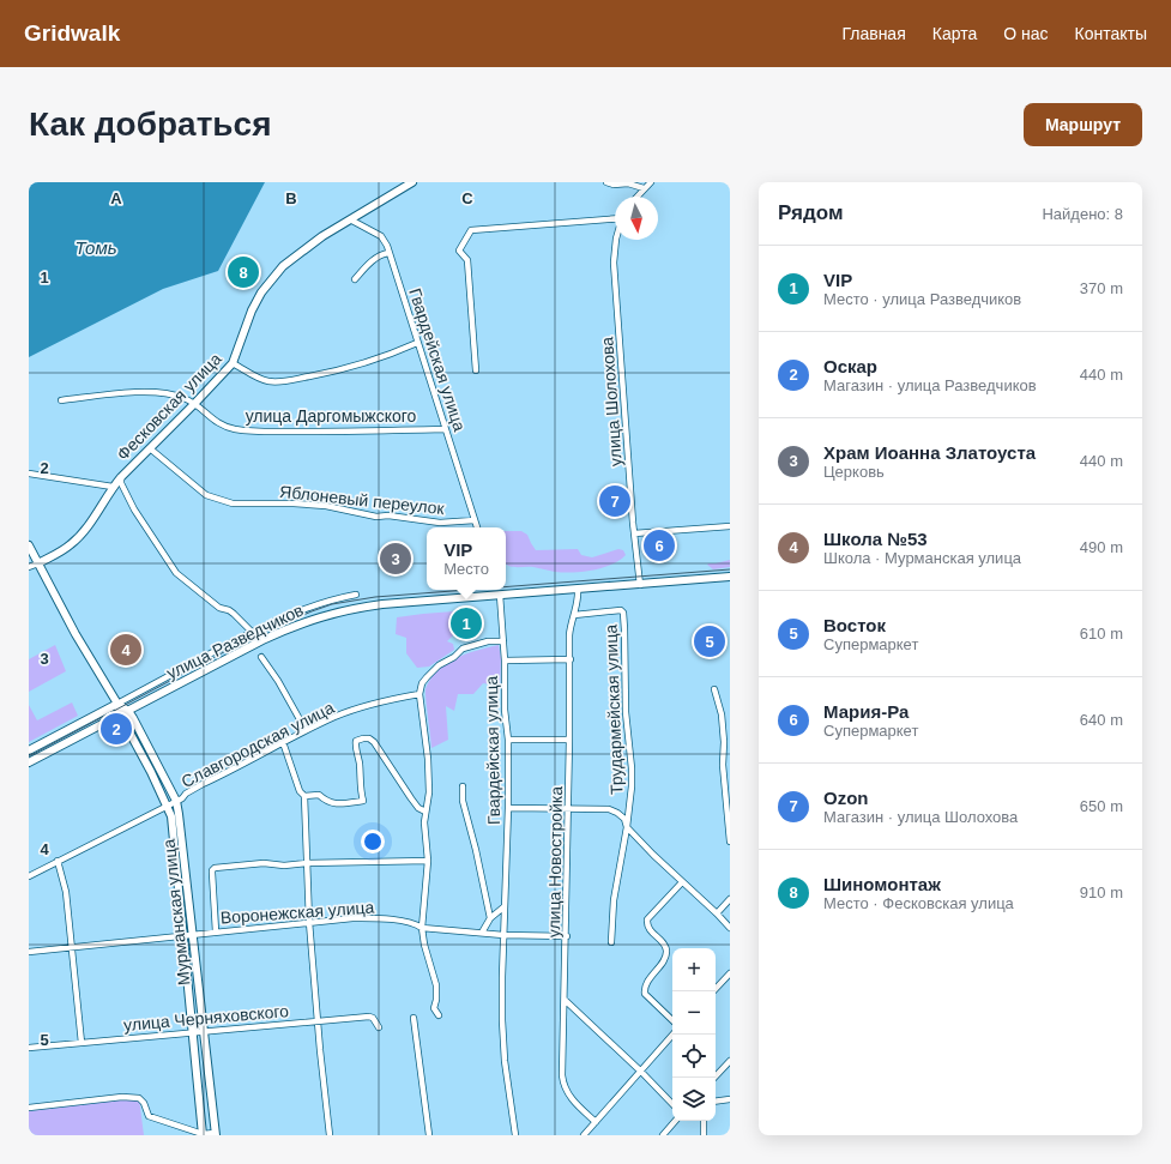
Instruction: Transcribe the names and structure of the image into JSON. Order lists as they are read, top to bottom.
{
  "streets": {
    "main road": ["Фесковская улица", "улица Разведчиков", "Мурманская улица"],
    "street": [
      "Гвардейская улица",
      "улица Шолохова",
      "улица Даргомыжского",
      "Яблоневый переулок",
      "Трудармейская улица",
      "Славгородская улица",
      "улица Новостройка",
      "Воронежская улица",
      "улица Черняховского"
    ]
  },
  "crossings": [
    ["Гвардейская улица", "улица Даргомыжского"],
    ["Гвардейская улица", "Яблоневый переулок"],
    ["Гвардейская улица", "улица Разведчиков"],
    ["Гвардейская улица", "Воронежская улица"],
    ["улица Шолохова", "улица Разведчиков"],
    ["Фесковская улица", "улица Даргомыжского"],
    ["Фесковская улица", "Яблоневый переулок"],
    ["Фесковская улица", "Мурманская улица"],
    ["улица Разведчиков", "улица Новостройка"],
    ["улица Разведчиков", "Мурманская улица"],
    ["Трудармейская улица", "улица Новостройка"],
    ["Славгородская улица", "Мурманская улица"],
    ["улица Новостройка", "Воронежская улица"],
    ["Мурманская улица", "Воронежская улица"],
    ["Мурманская улица", "улица Черняховского"]
  ],
  "water": ["Томь"],
  "north": "bottom",
  "page": {
    "header": "Gridwalk",
    "nav": [
      "Главная",
      "Карта",
      "О нас",
      "Контакты"
    ],
    "buttons": "Маршрут",
    "title": "Как добраться",
    "heading": ["Рядом", "Найдено: 8"],
    "list": [
      {
        "mark": "1",
        "name": "VIP",
        "note": "Место · улица Разведчиков",
        "value": "370 m"
      },
      {
        "mark": "2",
        "name": "Оскар",
        "note": "Магазин · улица Разведчиков",
        "value": "440 m"
      },
      {
        "mark": "3",
        "name": "Храм Иоанна Златоуста",
        "note": "Церковь",
        "value": "440 m"
      },
      {
        "mark": "4",
        "name": "Школа №53",
        "note": "Школа · Мурманская улица",
        "value": "490 m"
      },
      {
        "mark": "5",
        "name": "Восток",
        "note": "Супермаркет",
        "value": "610 m"
      },
      {
        "mark": "6",
        "name": "Мария-Ра",
        "note": "Супермаркет",
        "value": "640 m"
      },
      {
        "mark": "7",
        "name": "Ozon",
        "note": "Магазин · улица Шолохова",
        "value": "650 m"
      },
      {
        "mark": "8",
        "name": "Шиномонтаж",
        "note": "Место · Фесковская улица",
        "value": "910 m"
      }
    ],
    "pins": [
      "8",
      "7",
      "6",
      "3",
      "1",
      "5",
      "4",
      "2"
    ],
    "popup": ["VIP", "Место"],
    "map_buttons": ["+", "−"]
  },
  "grid": {
    "columns": ["A", "B", "C"],
    "rows": [
      "1",
      "2",
      "3",
      "4",
      "5"
    ]
  }
}
